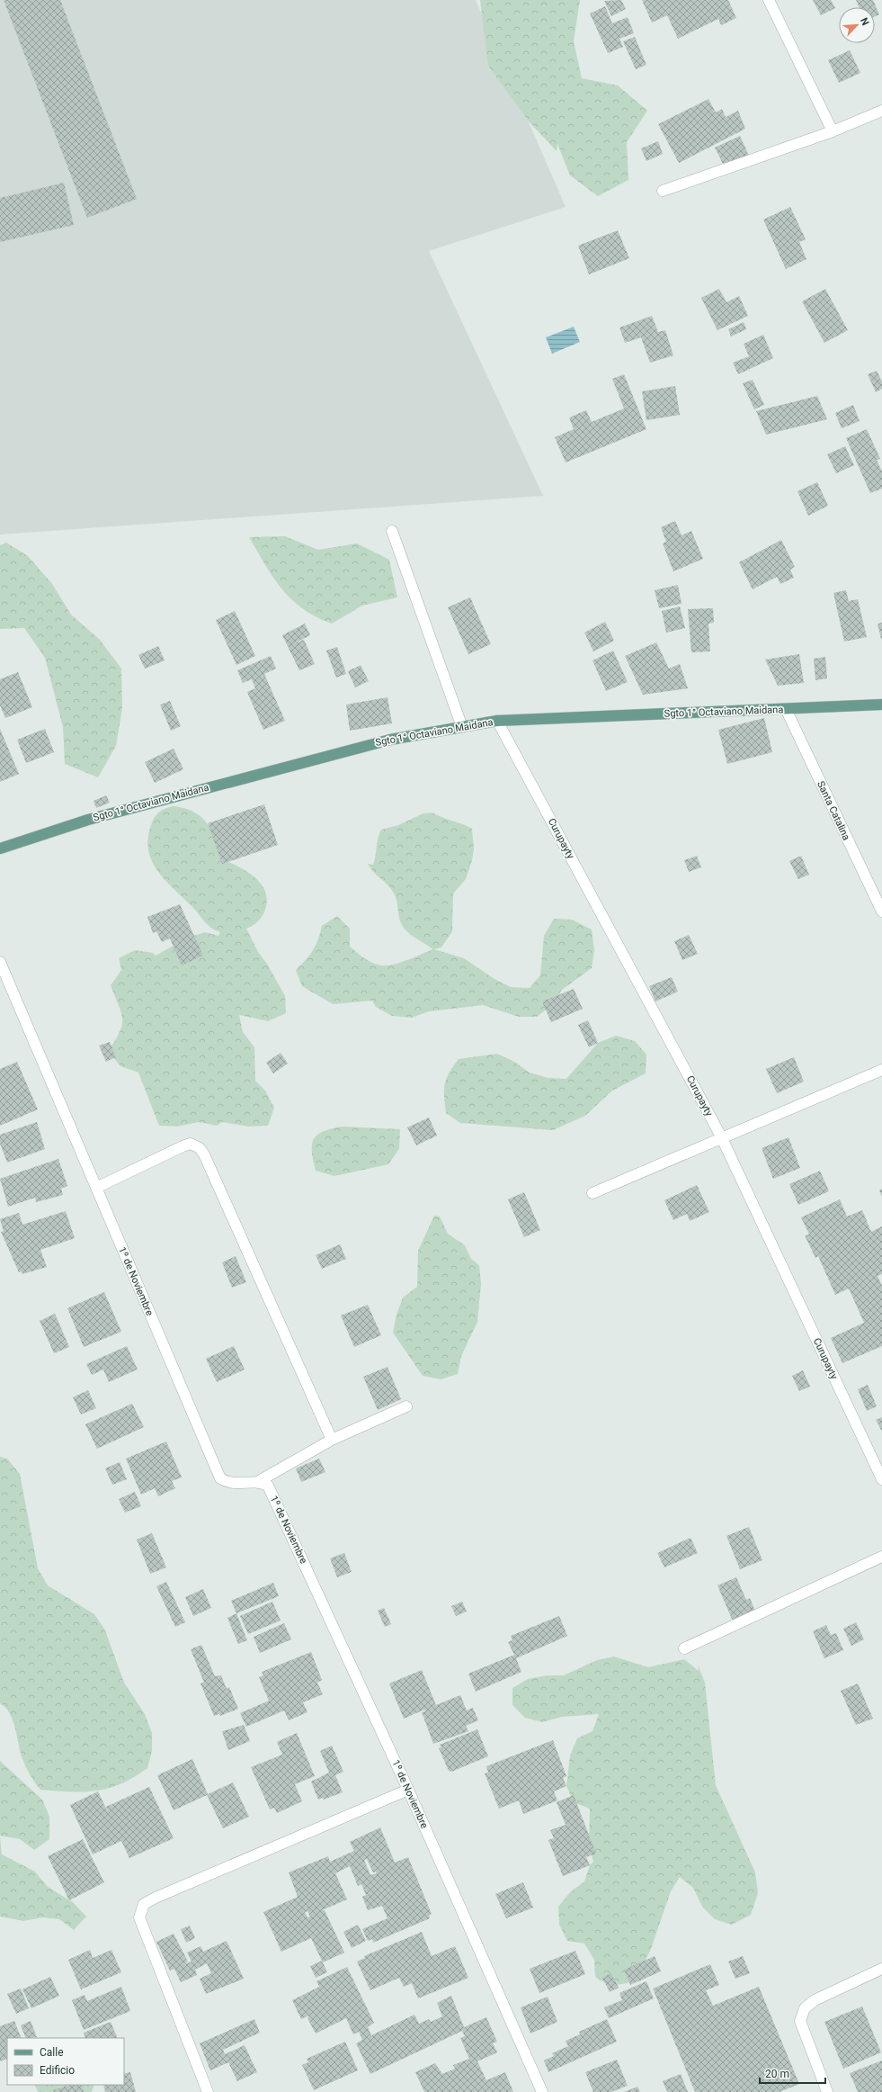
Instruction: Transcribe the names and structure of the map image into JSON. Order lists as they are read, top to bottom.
{
  "streets": {
    "main road": ["Sgto 1° Octaviano Maidana"],
    "street": ["Santa Catalina", "Curupayty", "1º de Noviembre"]
  },
  "crossings": [
    ["Sgto 1° Octaviano Maidana", "Santa Catalina"],
    ["Sgto 1° Octaviano Maidana", "Curupayty"]
  ],
  "legend": ["Calle", "Edificio"],
  "scale_bar": "20 m",
  "north": "top right"
}
